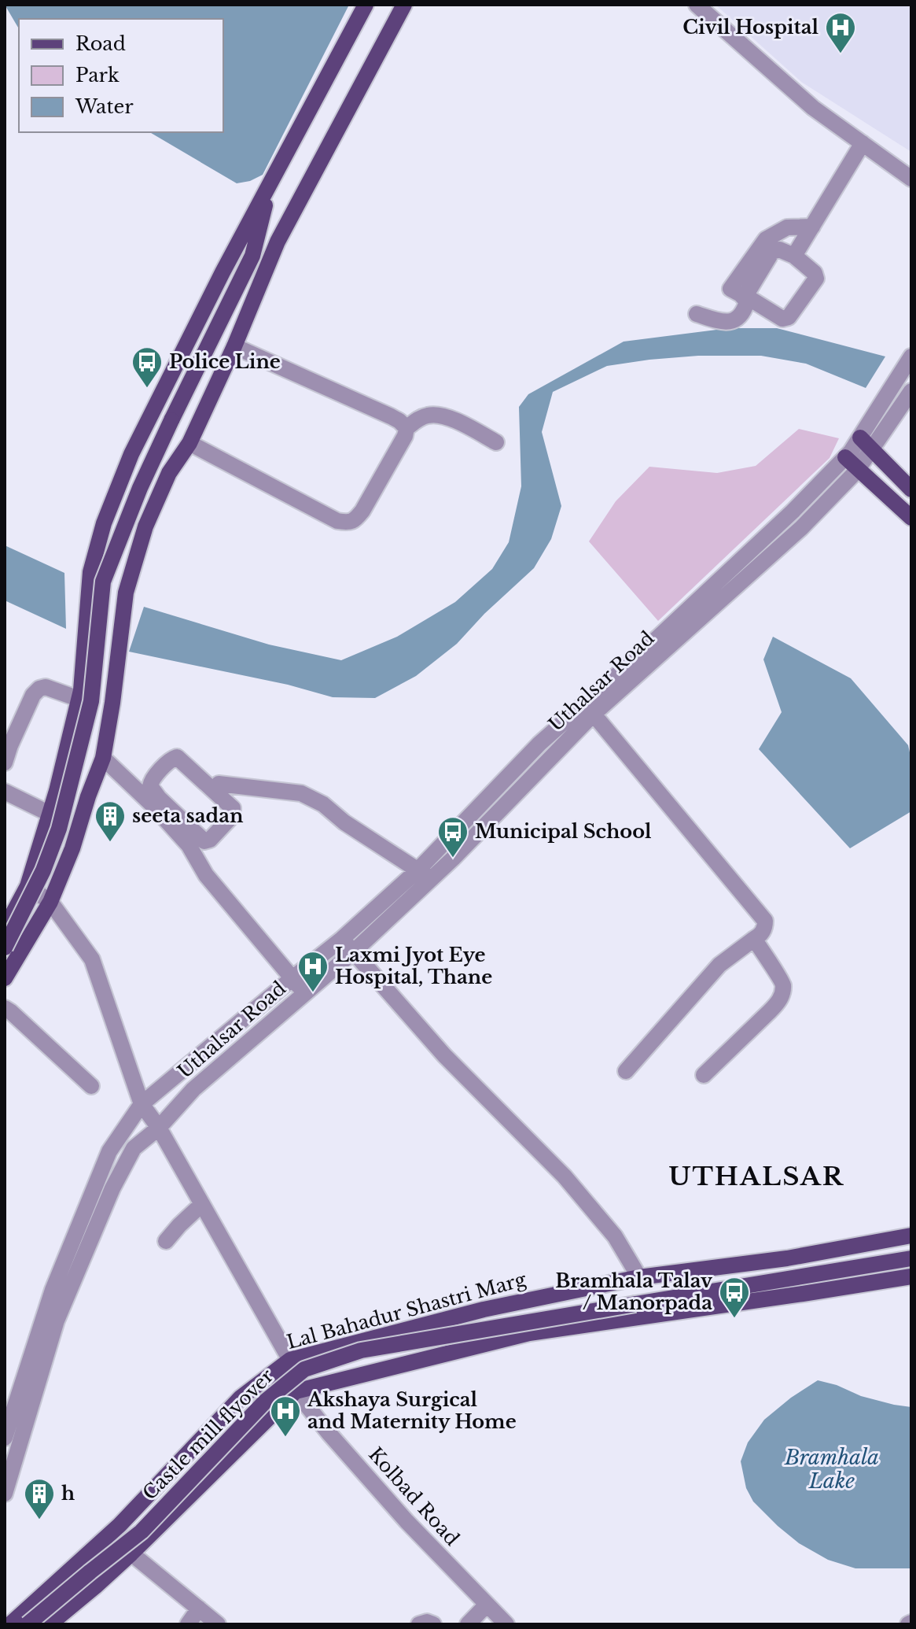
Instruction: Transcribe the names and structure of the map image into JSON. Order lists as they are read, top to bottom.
{
  "streets": {
    "main road": ["Lal Bahadur Shastri Marg", "Castle mill flyover"],
    "street": ["Uthalsar Road", "Kolbad Road"]
  },
  "districts": ["UTHALSAR"],
  "water": ["Bramhala Lake"],
  "places": {
    "hospital": ["Civil Hospital", "Laxmi Jyot Eye Hospital, Thane", "Akshaya Surgical and Maternity Home"],
    "bus stop": ["Police Line", "Municipal School", "Bramhala Talav / Manorpada"],
    "building": ["seeta sadan", "h"]
  },
  "legend": ["Road", "Park", "Water"]
}
